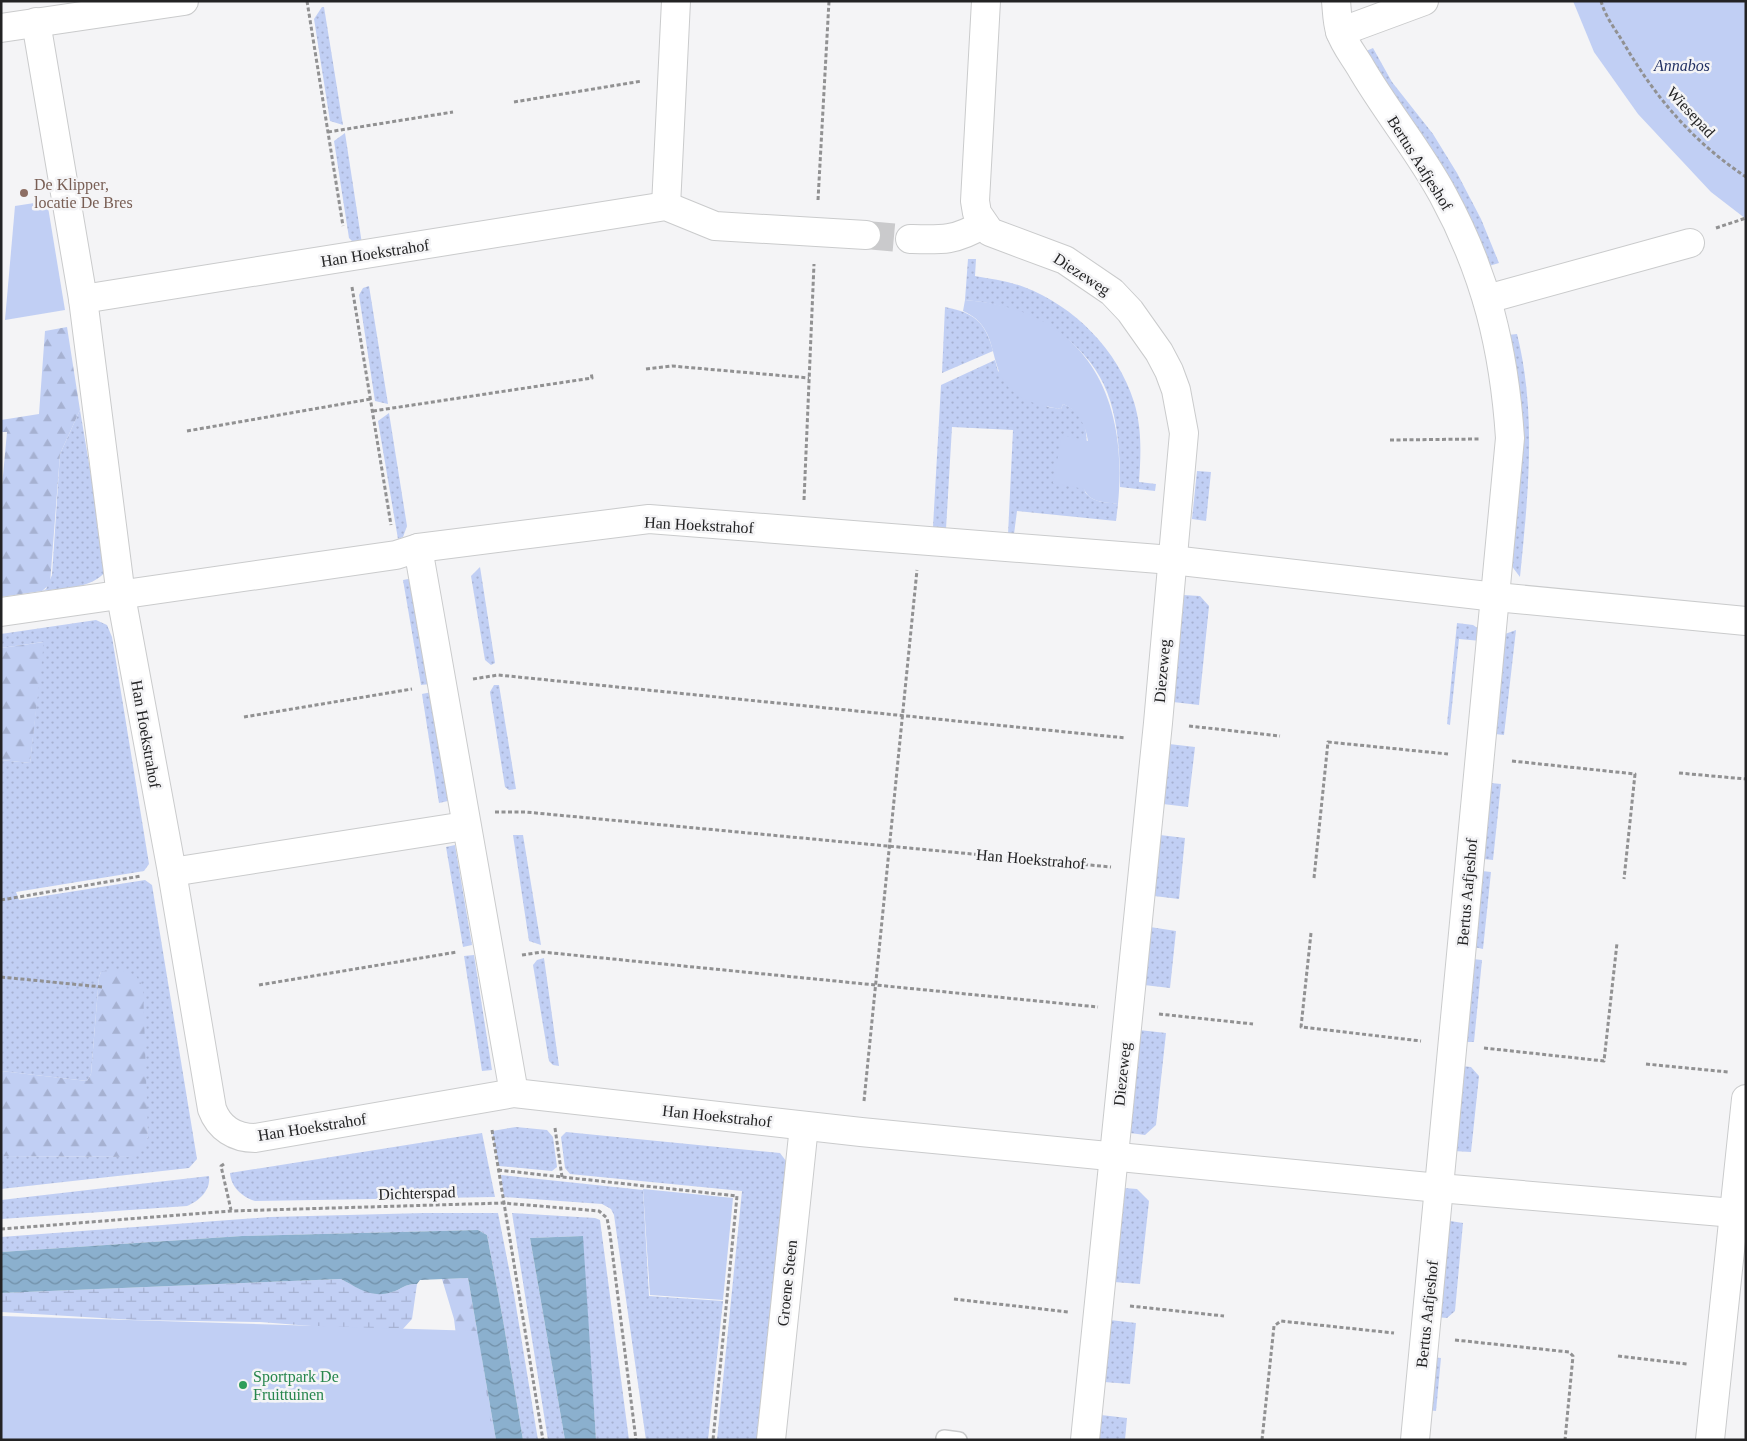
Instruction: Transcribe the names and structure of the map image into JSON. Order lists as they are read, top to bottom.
{
  "streets": {
    "street": [
      "Bertus Aafjeshof",
      "Han Hoekstrahof",
      "Diezeweg",
      "Groene Steen"
    ],
    "path": ["Wiesepad", "Dichterspad"]
  },
  "crossings": [
    ["Han Hoekstrahof", "Diezeweg"],
    ["Han Hoekstrahof", "Groene Steen"]
  ],
  "parks": ["Annabos"],
  "places": ["De Klipper, locatie De Bres", "Sportpark De Fruittuinen"]
}
